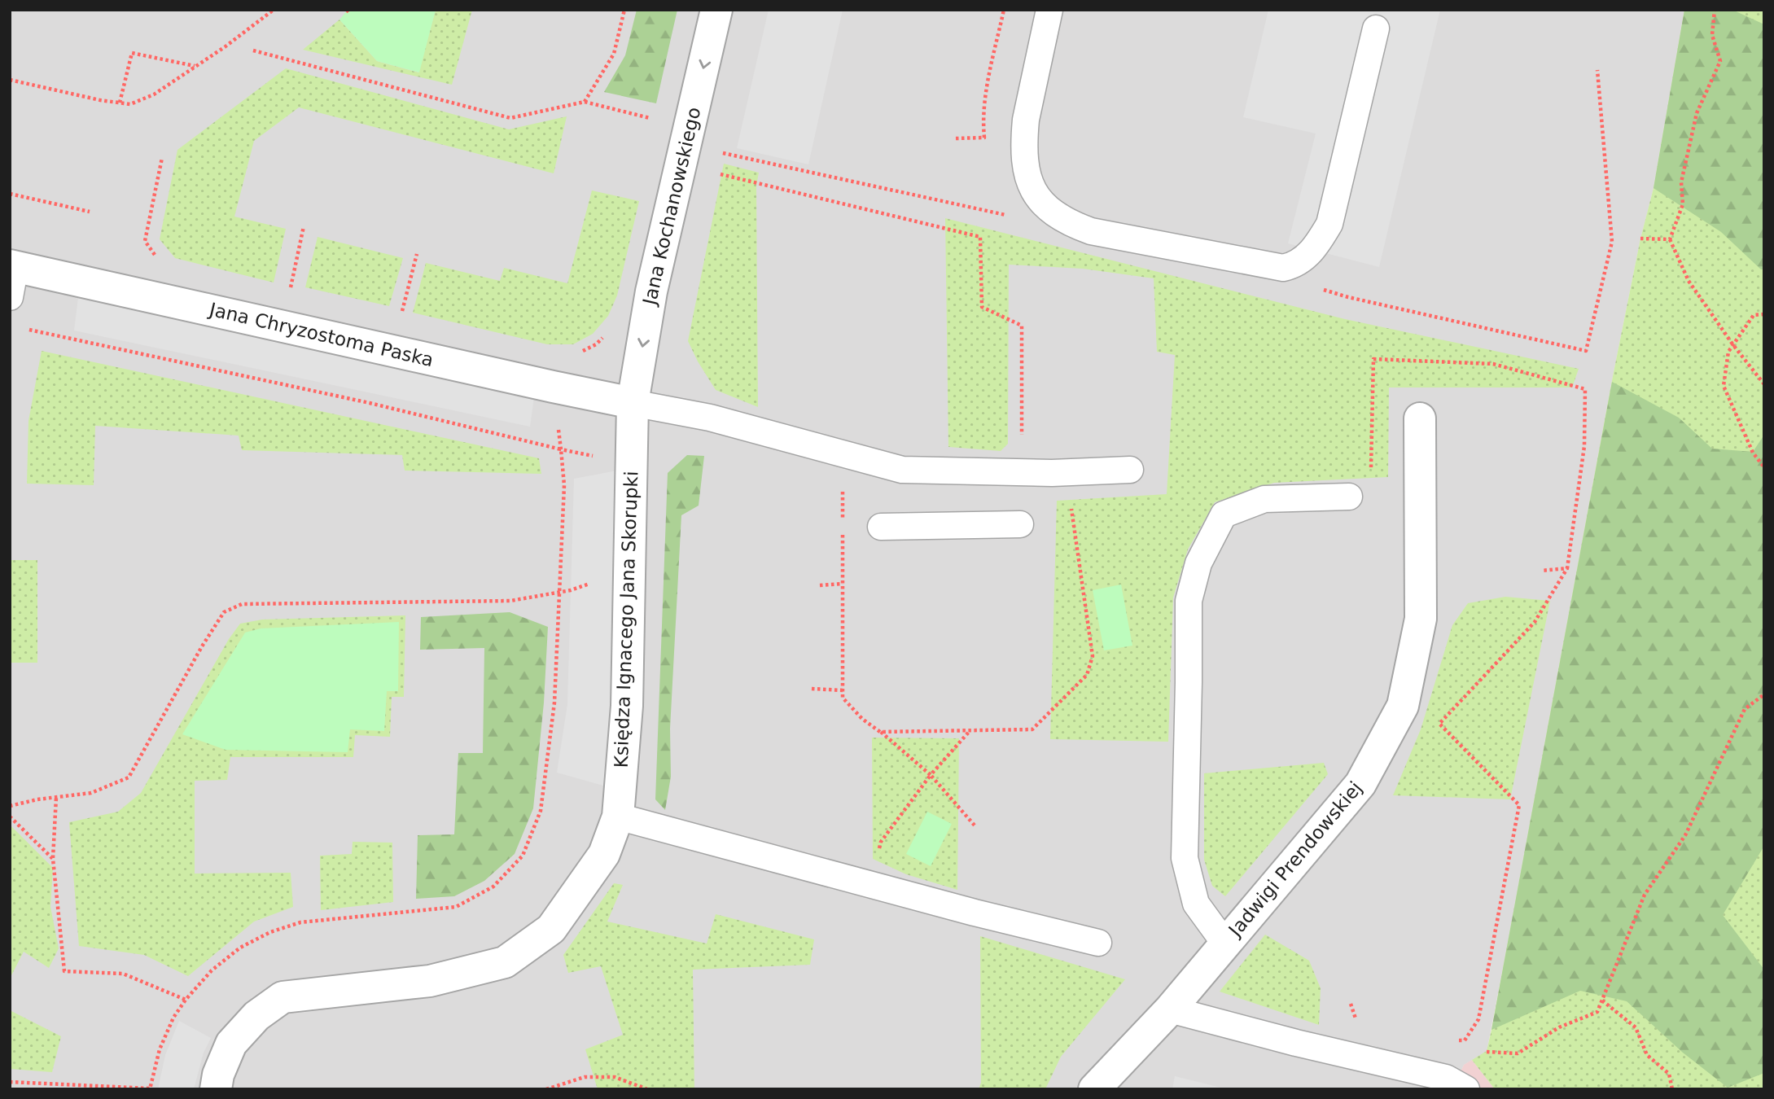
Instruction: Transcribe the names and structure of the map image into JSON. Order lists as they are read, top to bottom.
{
  "streets": {
    "street": [
      "Jana Kochanowskiego",
      "Jana Chryzostoma Paska",
      "Księdza Ignacego Jana Skorupki",
      "Jadwigi Prendowskiej"
    ]
  },
  "crossings": [
    ["Jana Kochanowskiego", "Jana Chryzostoma Paska"],
    ["Jana Kochanowskiego", "Księdza Ignacego Jana Skorupki"],
    ["Jana Chryzostoma Paska", "Księdza Ignacego Jana Skorupki"]
  ],
  "one_way": ["Jana Kochanowskiego"]
}
